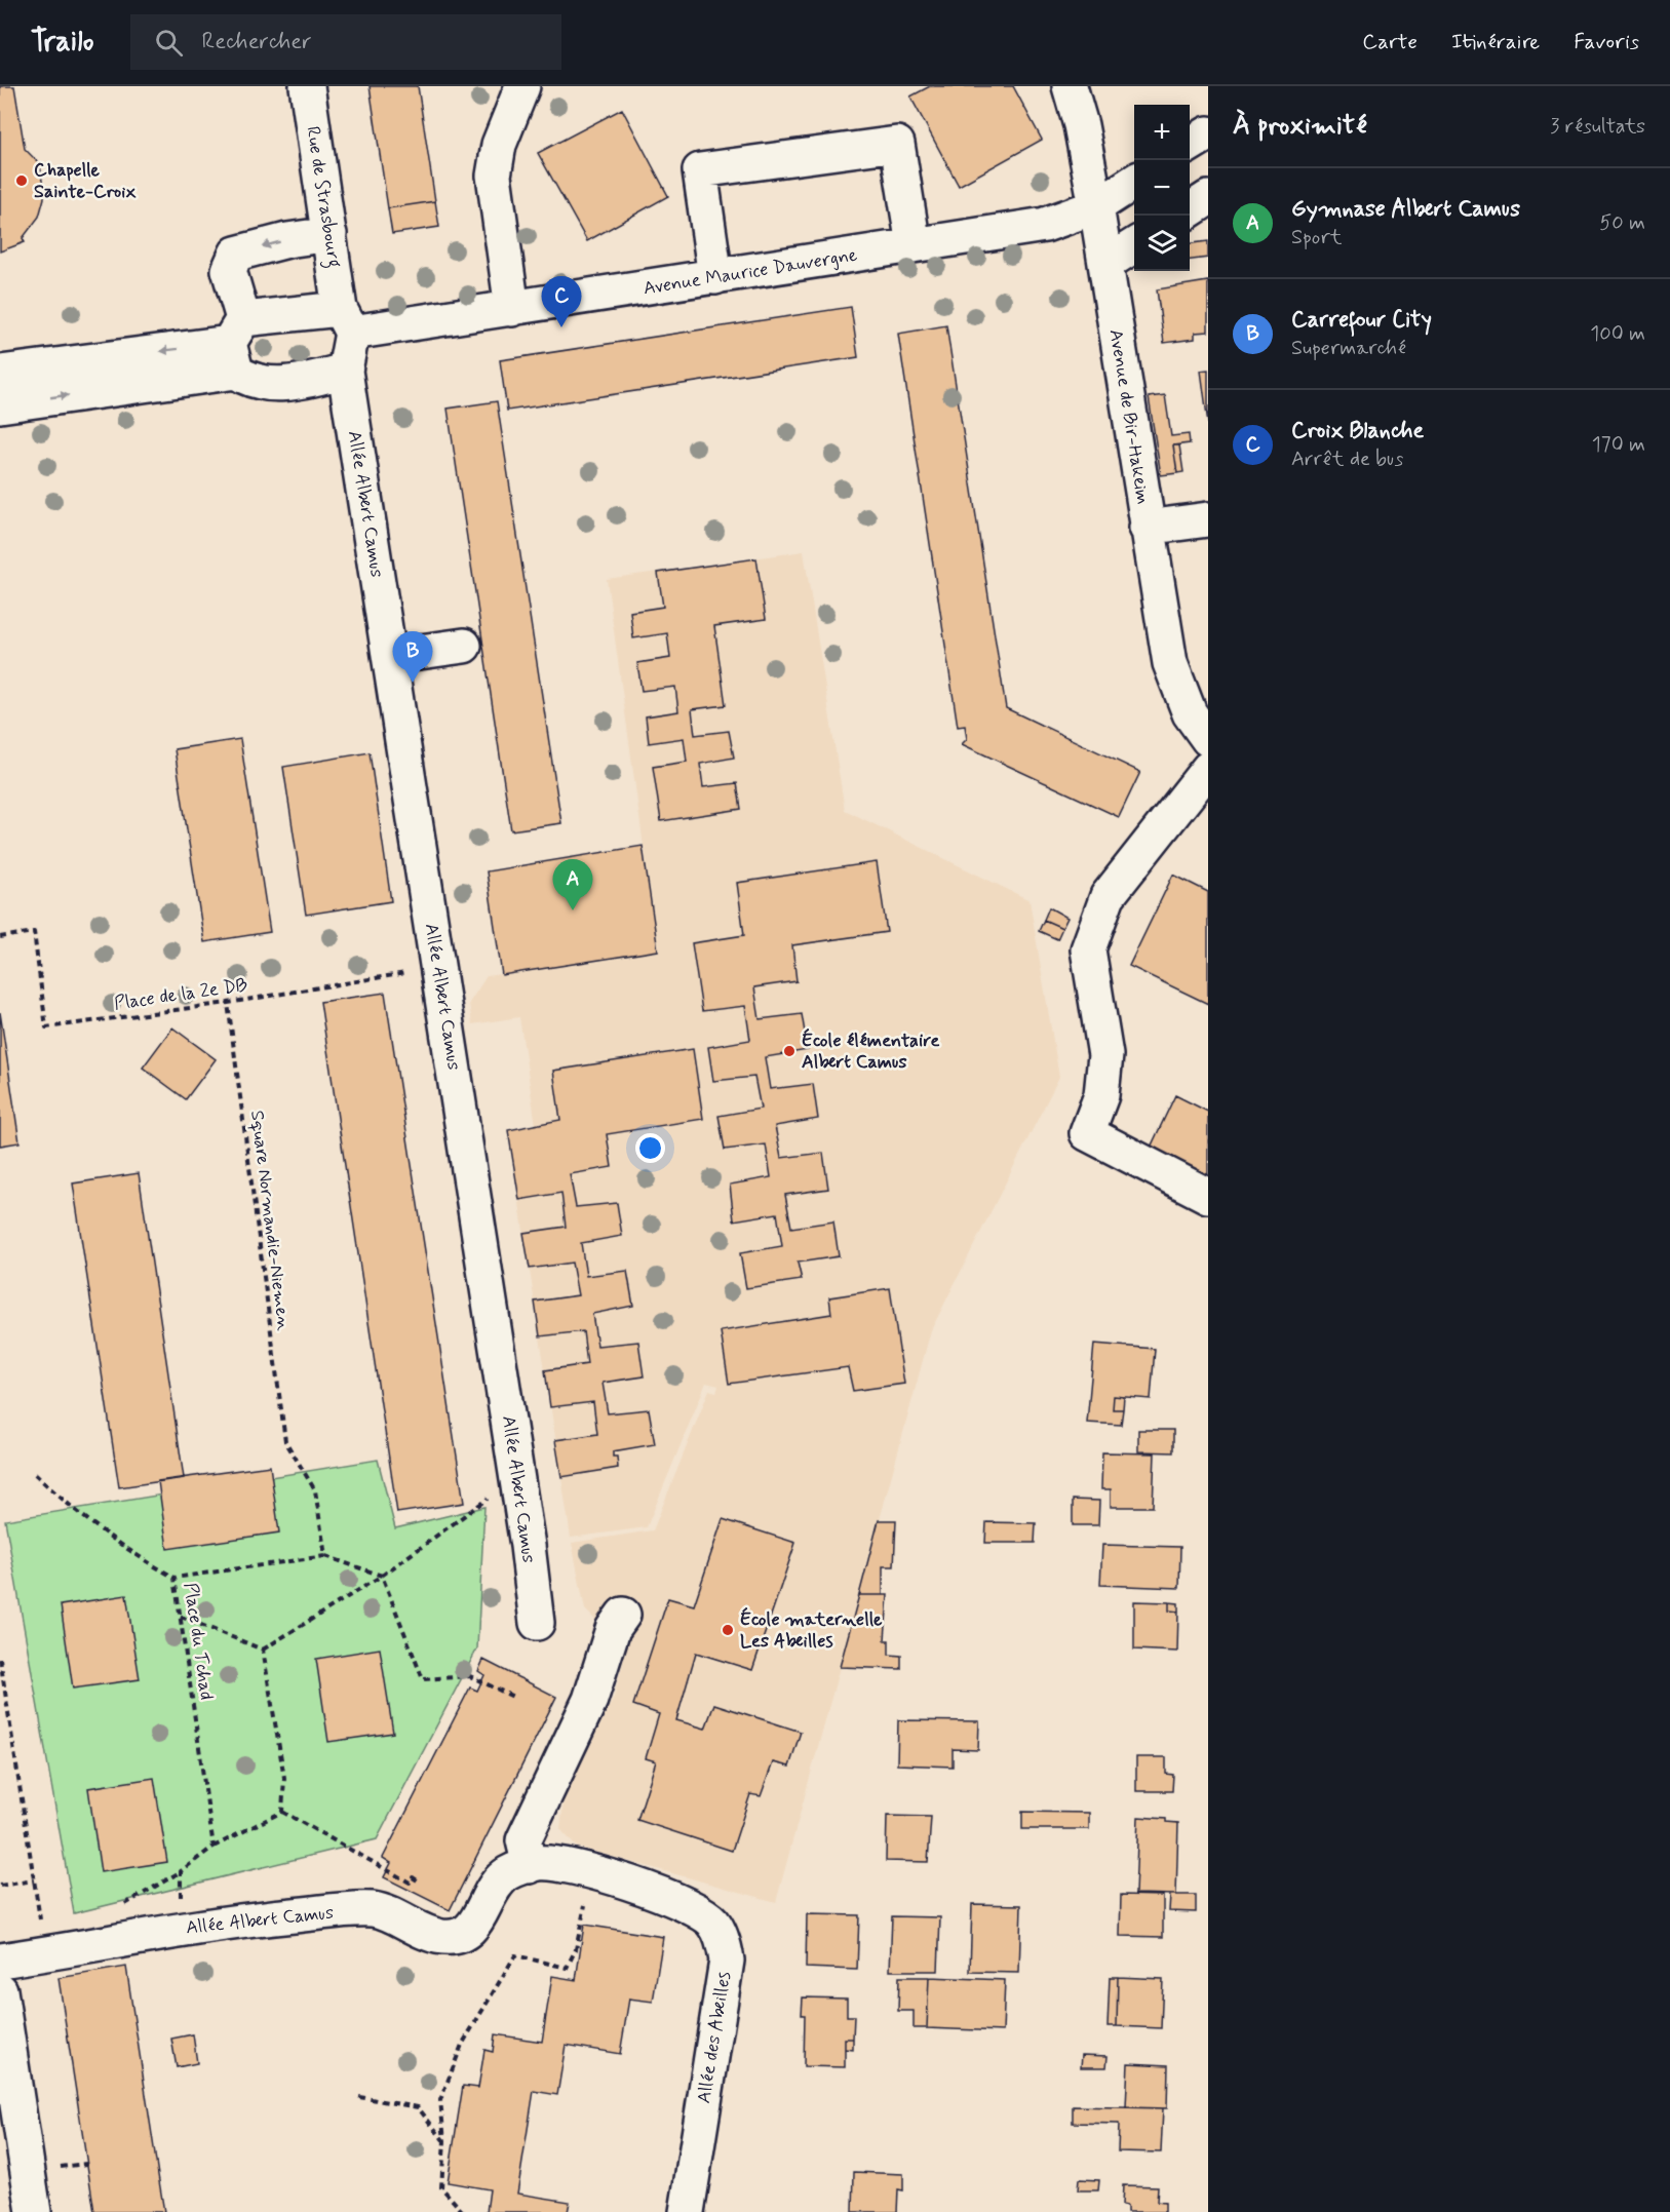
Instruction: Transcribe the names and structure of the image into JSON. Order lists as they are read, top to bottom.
{
  "streets": {
    "street": [
      "Rue de Strasbourg",
      "Avenue Maurice Dauvergne",
      "Avenue de Bir-Hakeim",
      "Allée Albert Camus",
      "Allée des Abeilles"
    ],
    "path": ["Place de la 2e DB", "Square Normandie-Niemen", "Place du Tchad"]
  },
  "crossings": [
    ["Rue de Strasbourg", "Avenue Maurice Dauvergne"],
    ["Rue de Strasbourg", "Allée Albert Camus"],
    ["Avenue Maurice Dauvergne", "Avenue de Bir-Hakeim"],
    ["Allée Albert Camus", "Place de la 2e DB"],
    ["Allée Albert Camus", "Allée des Abeilles"],
    ["Place de la 2e DB", "Square Normandie-Niemen"],
    ["Square Normandie-Niemen", "Place du Tchad"]
  ],
  "places": ["Chapelle Sainte-Croix", "École élémentaire Albert Camus", "École maternelle Les Abeilles"],
  "page": {
    "header": "Trailo",
    "search": "Rechercher",
    "nav": ["Carte", "Itinéraire", "Favoris"],
    "heading": ["À proximité", "3 résultats"],
    "map_buttons": ["+", "−"],
    "list": [
      {
        "mark": "A",
        "name": "Gymnase Albert Camus",
        "note": "Sport",
        "value": "50 m"
      },
      {
        "mark": "B",
        "name": "Carrefour City",
        "note": "Supermarché",
        "value": "100 m"
      },
      {
        "mark": "C",
        "name": "Croix Blanche",
        "note": "Arrêt de bus",
        "value": "170 m"
      }
    ],
    "pins": ["C", "B", "A"]
  }
}
